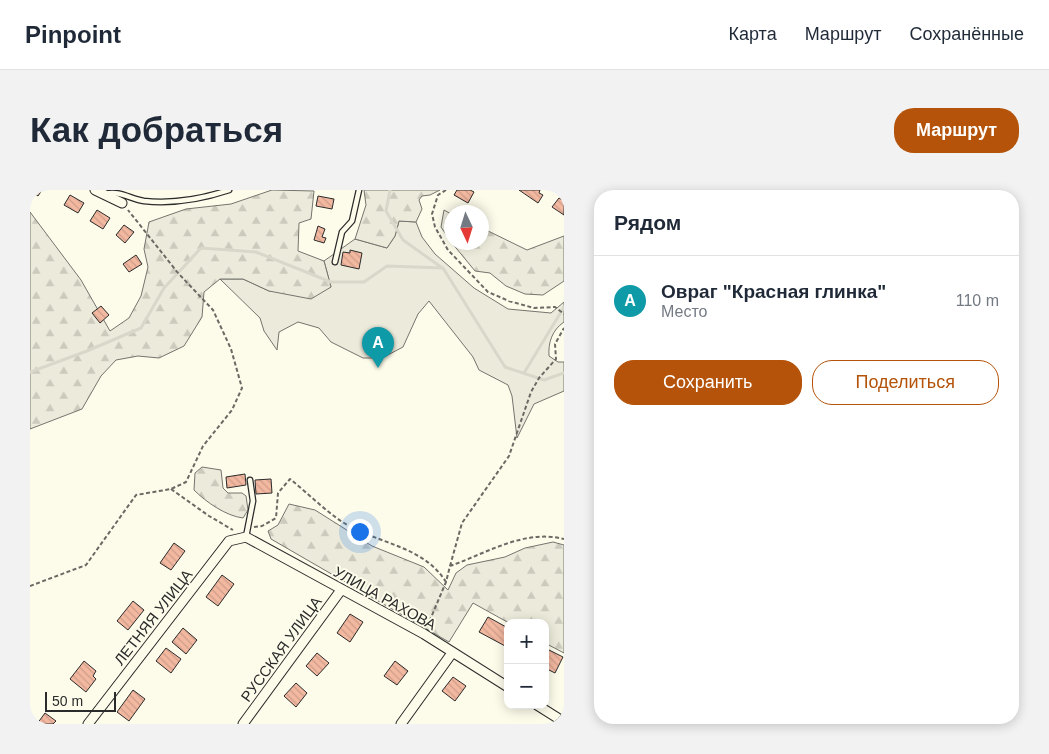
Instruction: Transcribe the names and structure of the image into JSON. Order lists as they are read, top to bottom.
{
  "streets": {
    "street": ["УЛИЦА РАХОВА", "ЛЕТНЯЯ УЛИЦА", "РУССКАЯ УЛИЦА"]
  },
  "crossings": [
    ["УЛИЦА РАХОВА", "ЛЕТНЯЯ УЛИЦА"],
    ["УЛИЦА РАХОВА", "РУССКАЯ УЛИЦА"]
  ],
  "scale_bar": "50 m",
  "north": "bottom",
  "page": {
    "header": "Pinpoint",
    "nav": ["Карта", "Маршрут", "Сохранённые"],
    "buttons": [
      "Маршрут",
      ["Сохранить", "Поделиться"]
    ],
    "title": "Как добраться",
    "heading": "Рядом",
    "list": [
      {
        "mark": "A",
        "name": "Овраг \"Красная глинка\"",
        "note": "Место",
        "value": "110 m"
      }
    ],
    "pins": "A",
    "map_buttons": ["+", "−"],
    "scale": "50 m"
  }
}
